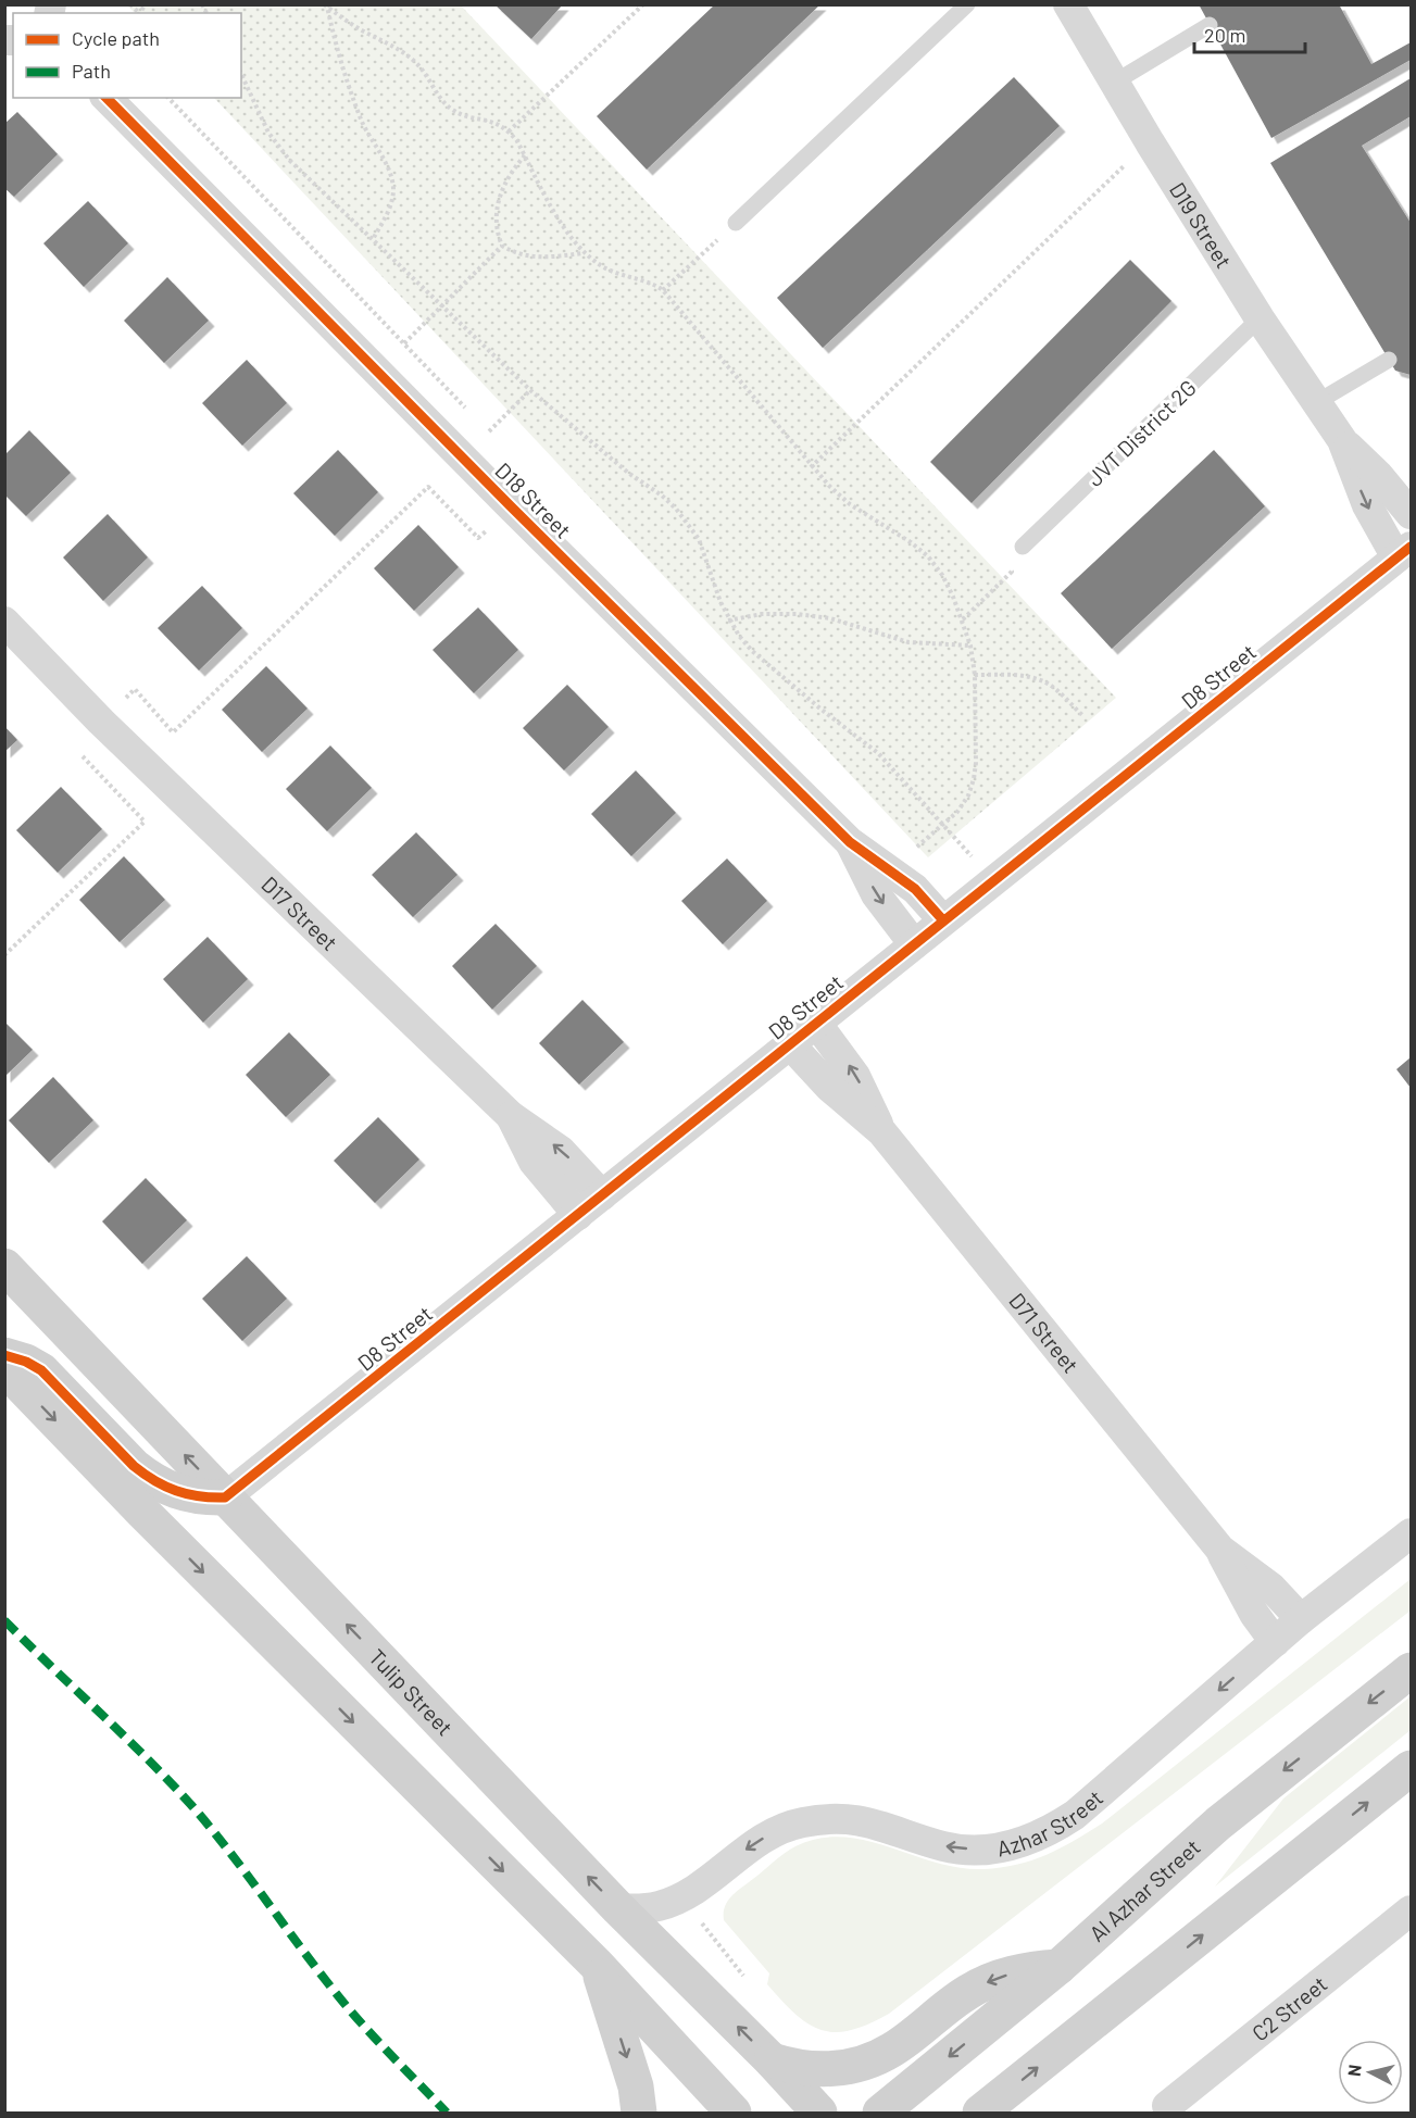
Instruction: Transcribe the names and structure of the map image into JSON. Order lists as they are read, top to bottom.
{
  "streets": {
    "street": [
      "D19 Street",
      "D18 Street",
      "D8 Street",
      "D17 Street",
      "D71 Street",
      "Tulip Street",
      "Azhar Street",
      "Al Azhar Street",
      "C2 Street"
    ],
    "lane": ["JVT District 2G"]
  },
  "crossings": [
    ["D19 Street", "JVT District 2G"],
    ["D19 Street", "D8 Street"],
    ["D18 Street", "D8 Street"],
    ["D8 Street", "D17 Street"],
    ["D8 Street", "D71 Street"],
    ["D8 Street", "Tulip Street"],
    ["D71 Street", "Azhar Street"],
    ["Tulip Street", "Azhar Street"]
  ],
  "legend": ["Cycle path", "Path"],
  "scale_bar": "20 m",
  "north": "left"
}
